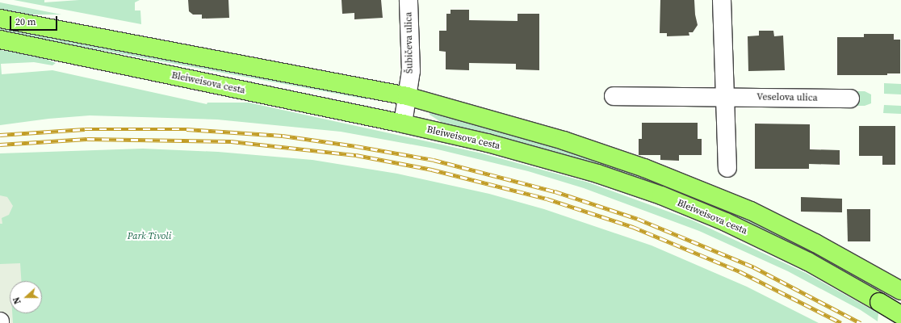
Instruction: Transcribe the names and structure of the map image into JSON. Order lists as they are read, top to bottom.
{
  "streets": {
    "main road": ["Bleiweisova cesta"],
    "street": ["Šubičeva ulica", "Veselova ulica"]
  },
  "crossings": [
    ["Šubičeva ulica", "Bleiweisova cesta"]
  ],
  "parks": ["Park Tivoli"],
  "scale_bar": "20 m",
  "north": "left"
}
